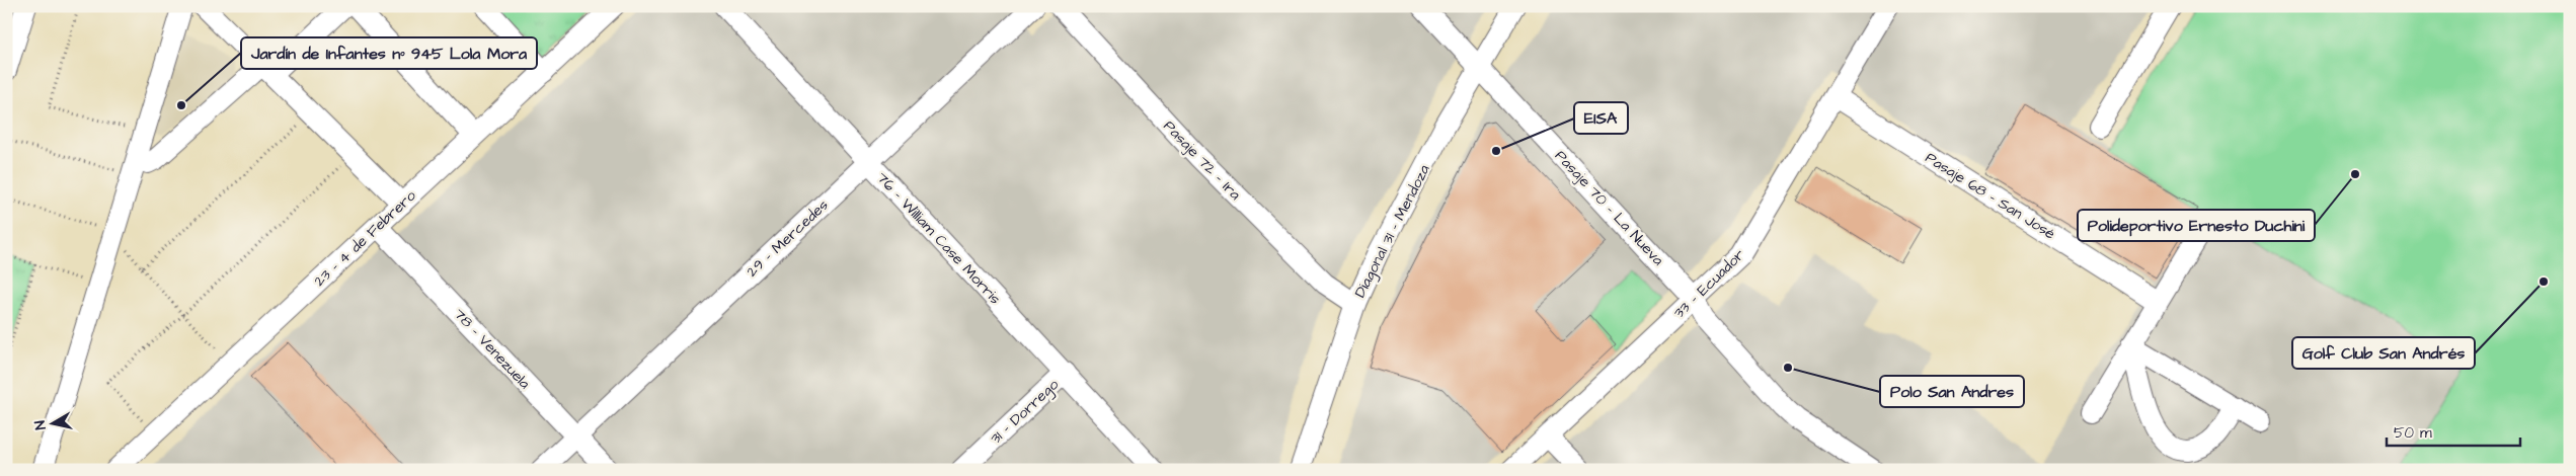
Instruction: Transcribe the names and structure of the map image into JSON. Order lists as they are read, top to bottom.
{
  "streets": {
    "street": [
      "Pasaje 72 - Ira",
      "Pasaje 68 - San José",
      "Pasaje 70 - La Nueva",
      "Diagonal 31 - Mendoza",
      "23 - 4 de Febrero",
      "29 - Mercedes",
      "76 - William Case Morris",
      "33 - Ecuador",
      "78 - Venezuela",
      "31 - Dorrego"
    ]
  },
  "crossings": [
    ["Pasaje 72 - Ira", "Diagonal 31 - Mendoza"],
    ["Pasaje 68 - San José", "33 - Ecuador"],
    ["Pasaje 70 - La Nueva", "Diagonal 31 - Mendoza"],
    ["Pasaje 70 - La Nueva", "33 - Ecuador"],
    ["23 - 4 de Febrero", "78 - Venezuela"],
    ["29 - Mercedes", "76 - William Case Morris"],
    ["29 - Mercedes", "78 - Venezuela"],
    ["76 - William Case Morris", "31 - Dorrego"]
  ],
  "places": [
    "Jardín de Infantes nº 945 Lola Mora",
    "EISA",
    "Polideportivo Ernesto Duchini",
    "Golf Club San Andrés",
    "Polo San Andres"
  ],
  "scale_bar": "50 m",
  "north": "left"
}
